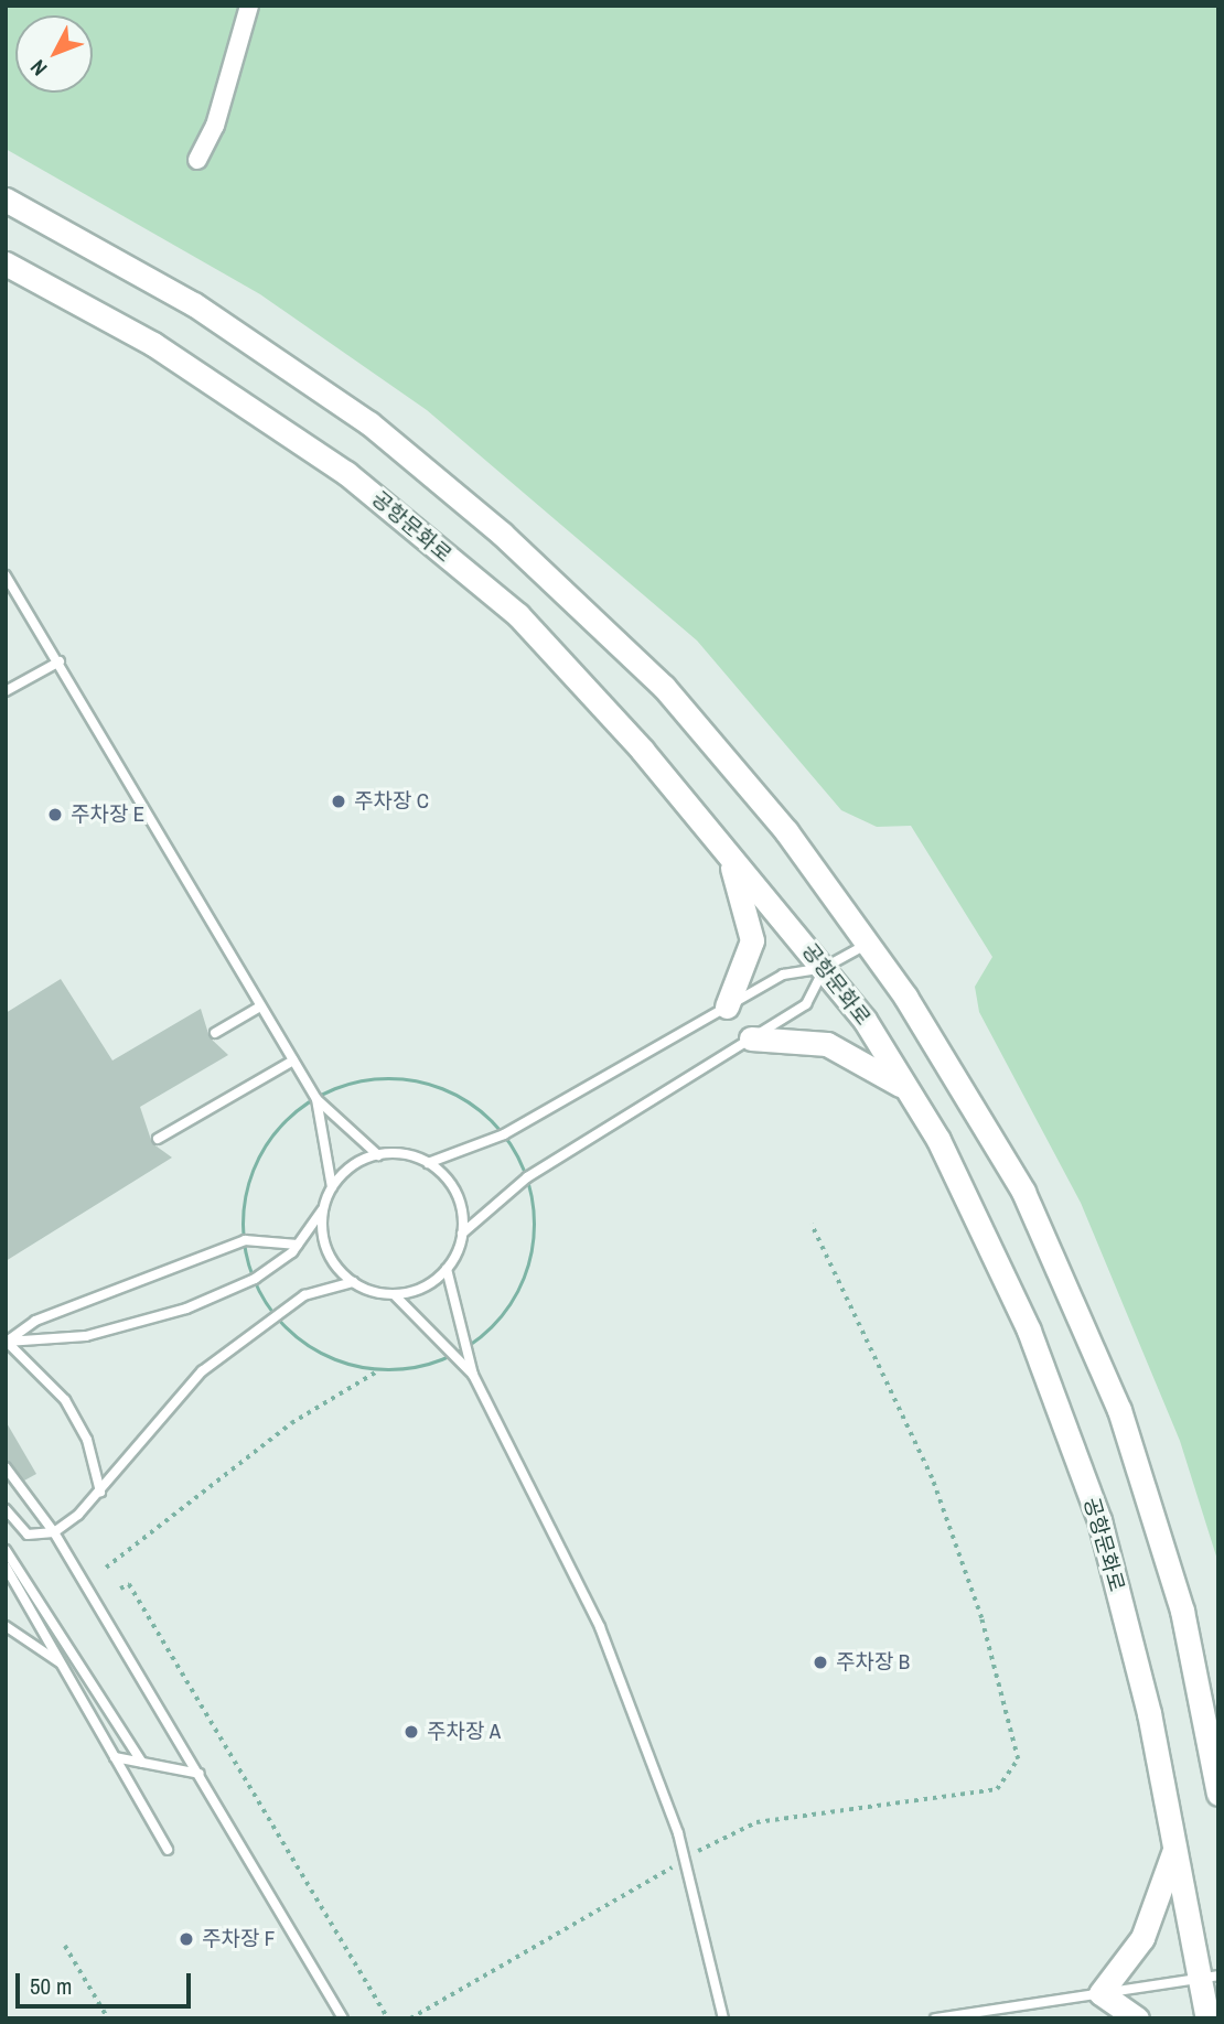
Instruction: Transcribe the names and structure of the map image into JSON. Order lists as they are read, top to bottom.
{
  "streets": {
    "street": ["공항문화로"]
  },
  "places": [
    "주차장 C",
    "주차장 E",
    "주차장 B",
    "주차장 A",
    "주차장 F"
  ],
  "scale_bar": "50 m",
  "north": "bottom left"
}
